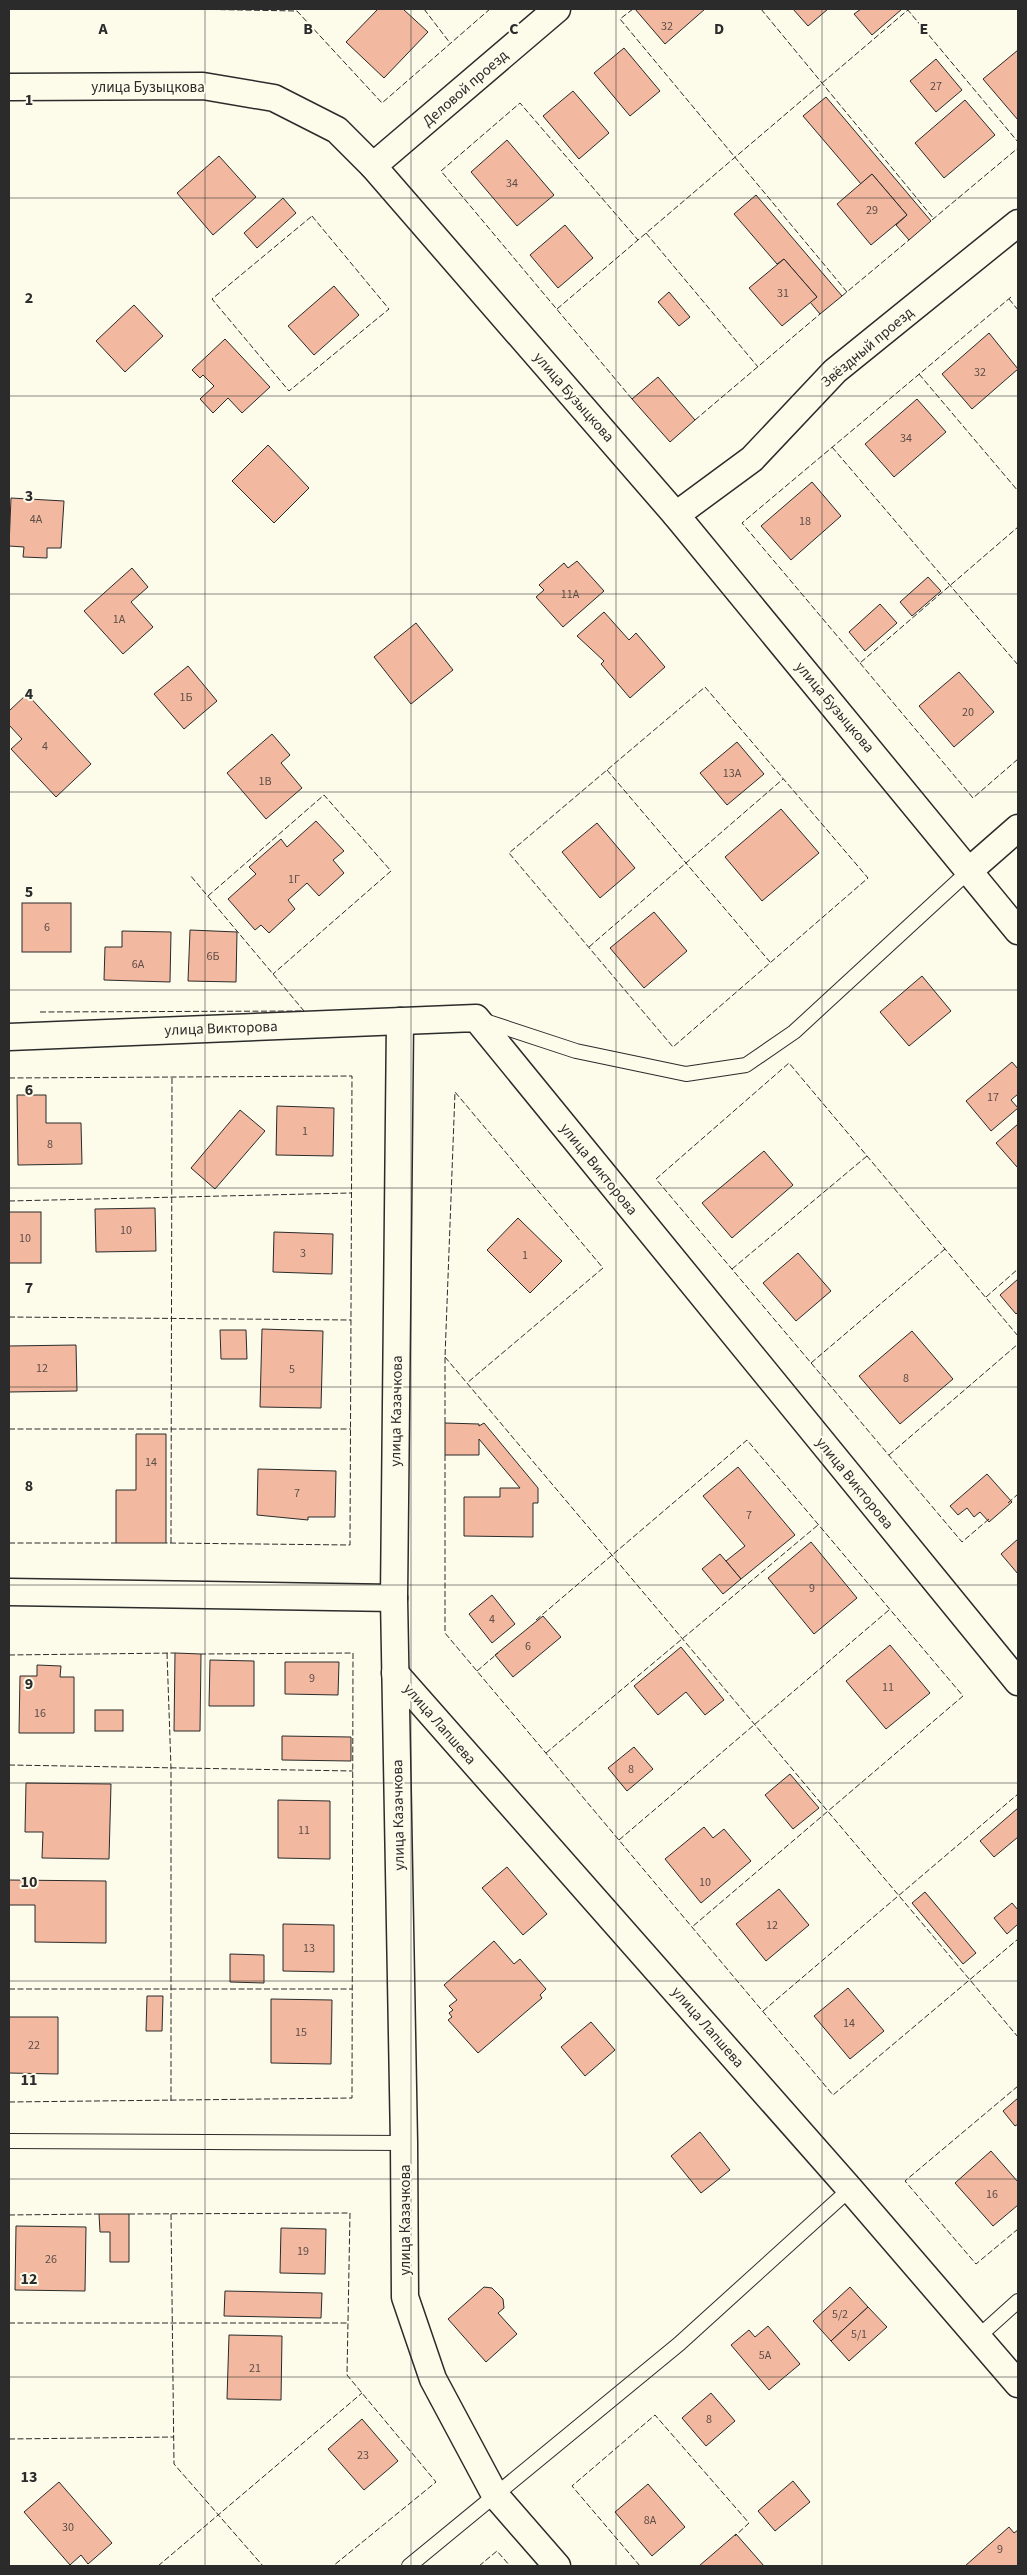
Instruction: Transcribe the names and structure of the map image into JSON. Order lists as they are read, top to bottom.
{
  "streets": {
    "street": [
      "улица Бузыцкова",
      "Деловой проезд",
      "Звёздный проезд",
      "улица Викторова",
      "улица Казачкова",
      "улица Лапшева"
    ]
  },
  "crossings": [
    ["улица Бузыцкова", "Деловой проезд"],
    ["улица Бузыцкова", "Звёздный проезд"],
    ["улица Викторова", "улица Казачкова"],
    ["улица Казачкова", "улица Лапшева"]
  ],
  "house_numbers": [
    "32",
    "27",
    "34",
    "29",
    "31",
    "32",
    "34",
    "4А",
    "18",
    "11А",
    "1А",
    "1Б",
    "20",
    "4",
    "13А",
    "1В",
    "1Г",
    "6",
    "6Б",
    "6А",
    "17",
    "1",
    "8",
    "10",
    "10",
    "3",
    "1",
    "12",
    "5",
    "8",
    "14",
    "7",
    "7",
    "9",
    "4",
    "6",
    "9",
    "11",
    "16",
    "8",
    "11",
    "10",
    "12",
    "13",
    "14",
    "15",
    "22",
    "16",
    "19",
    "26",
    "5/2",
    "5/1",
    "5А",
    "21",
    "8",
    "23",
    "8А",
    "30",
    "9"
  ],
  "grid": {
    "columns": [
      "A",
      "B",
      "C",
      "D",
      "E"
    ],
    "rows": [
      "1",
      "2",
      "3",
      "4",
      "5",
      "6",
      "7",
      "8",
      "9",
      "10",
      "11",
      "12",
      "13"
    ]
  }
}
